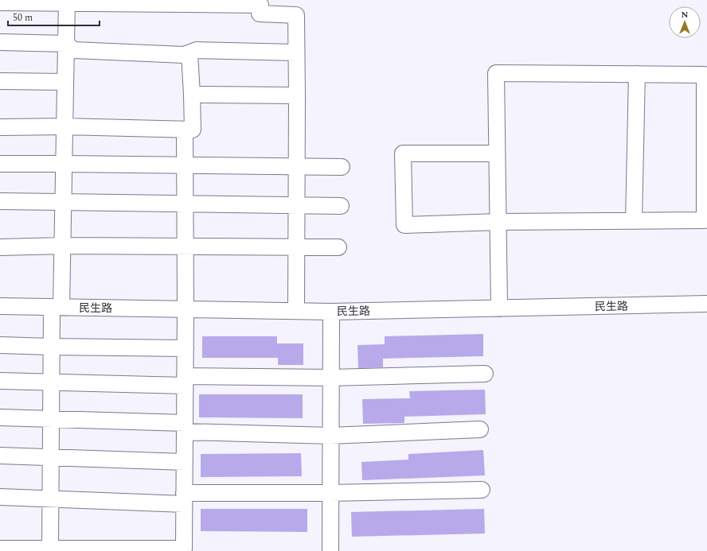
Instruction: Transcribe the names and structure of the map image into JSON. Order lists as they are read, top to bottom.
{
  "streets": {
    "street": ["民生路"]
  },
  "scale_bar": "50 m",
  "north": "top"
}
